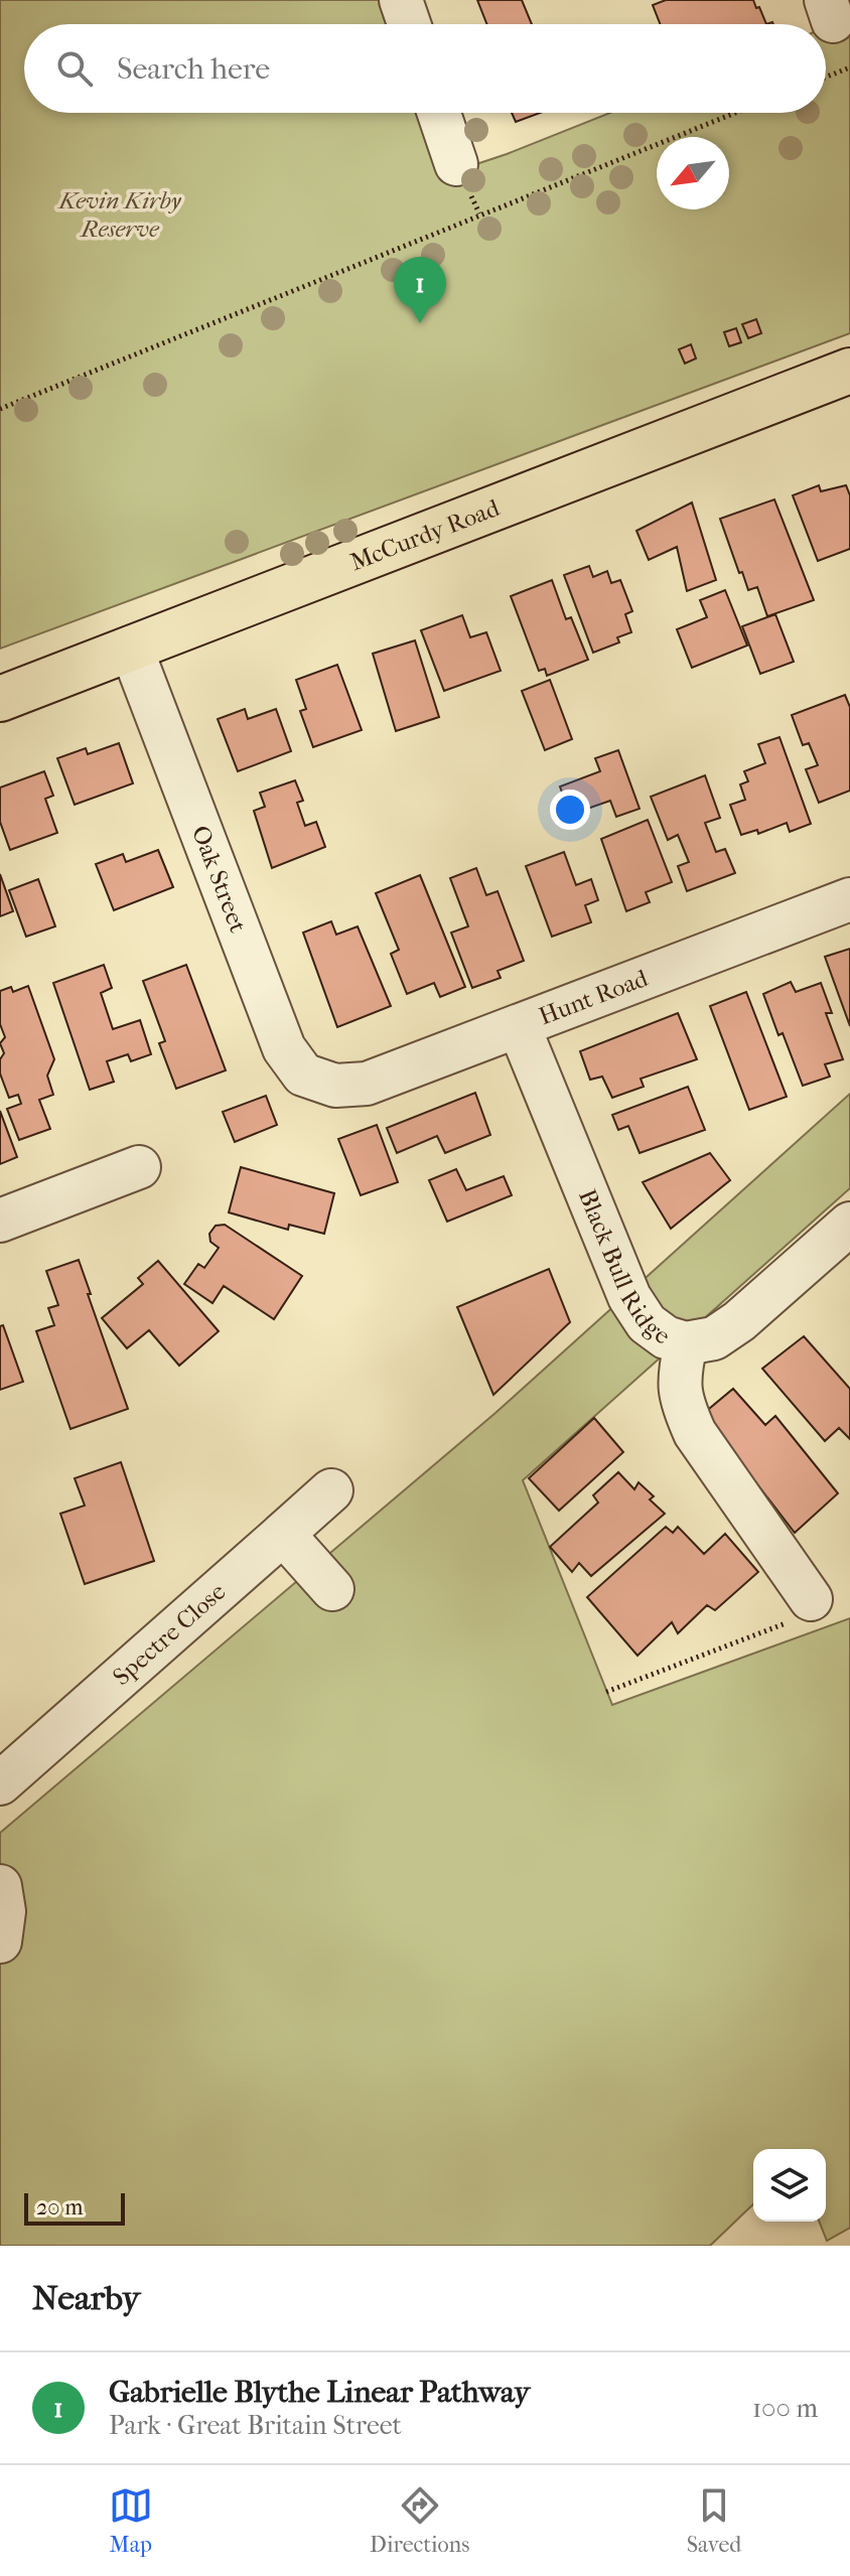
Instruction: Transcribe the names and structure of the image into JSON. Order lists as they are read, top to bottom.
{
  "streets": {
    "main road": ["McCurdy Road"],
    "street": [
      "Oak Street",
      "Hunt Road",
      "Black Bull Ridge",
      "Spectre Close"
    ]
  },
  "crossings": [
    ["McCurdy Road", "Oak Street"],
    ["Oak Street", "Hunt Road"],
    ["Hunt Road", "Black Bull Ridge"]
  ],
  "parks": ["Kevin Kirby Reserve"],
  "scale_bar": "20 m",
  "north": "bottom left",
  "page": {
    "search": "Search here",
    "pins": "1",
    "scale": "20 m",
    "heading": "Nearby",
    "list": [
      {
        "mark": "1",
        "name": "Gabrielle Blythe Linear Pathway",
        "note": "Park · Great Britain Street",
        "value": "100 m"
      }
    ],
    "nav": ["Map", "Directions", "Saved"]
  }
}
